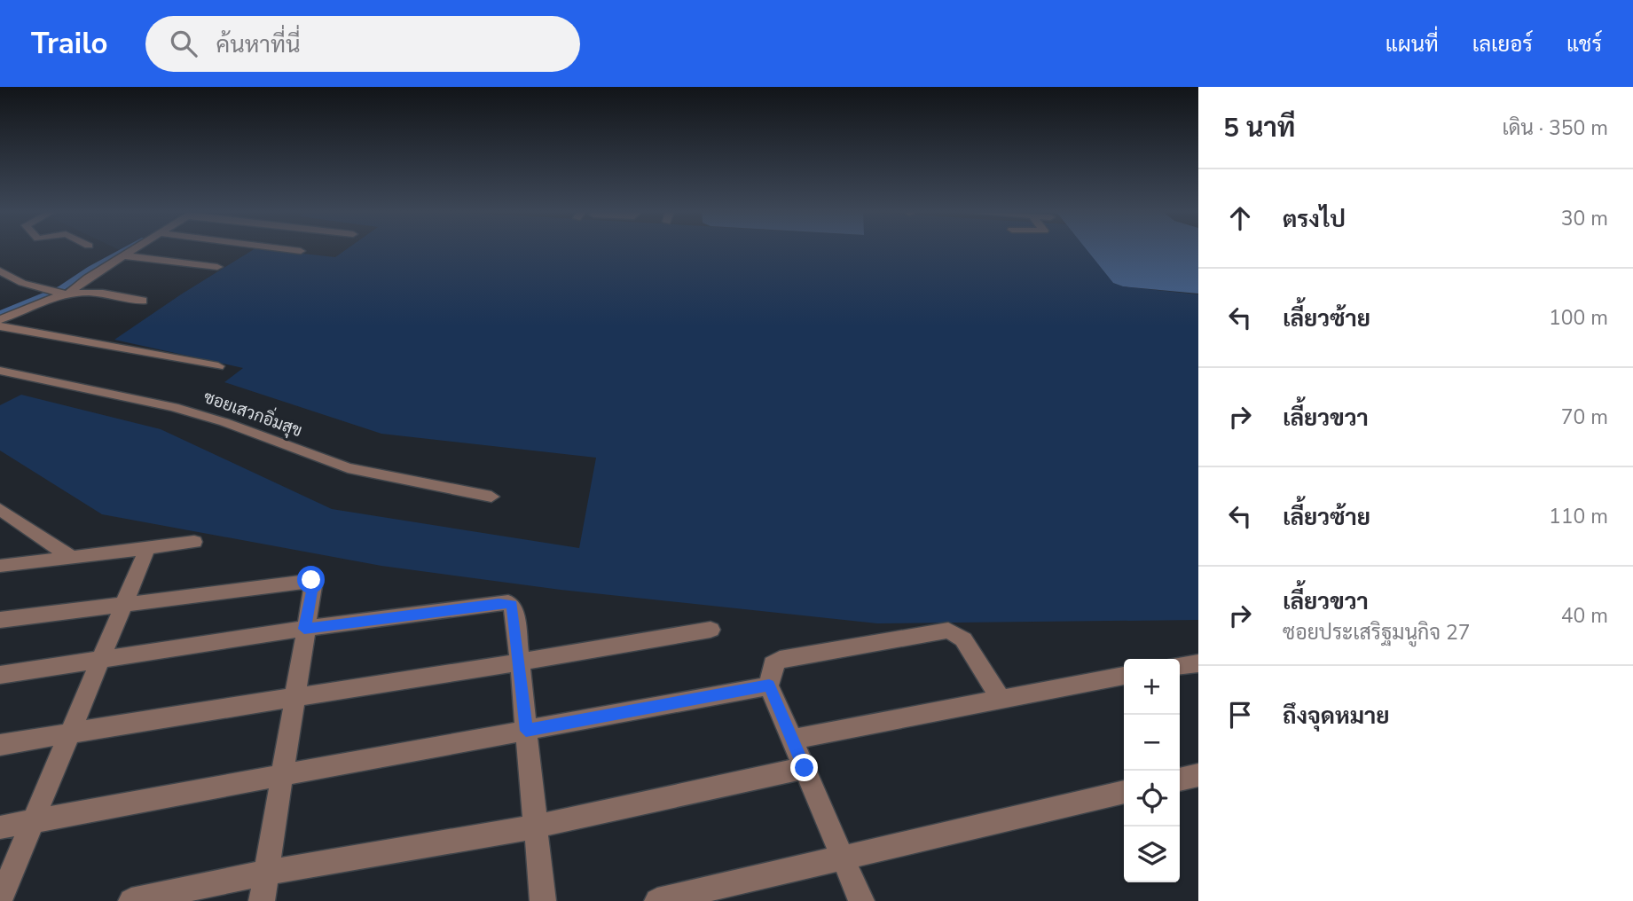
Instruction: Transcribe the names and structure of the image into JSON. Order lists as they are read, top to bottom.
{
  "streets": {
    "street": ["ซอยเสวกอิ่มสุข"]
  },
  "page": {
    "header": "Trailo",
    "search": "ค้นหาที่นี่",
    "nav": ["แผนที่", "เลเยอร์", "แชร์"],
    "heading": ["5 นาที", "เดิน · 350 m"],
    "list": [
      ["ตรงไป", "30 m"],
      ["เลี้ยวซ้าย", "100 m"],
      ["เลี้ยวขวา", "70 m"],
      ["เลี้ยวซ้าย", "110 m"],
      ["เลี้ยวขวา", "ซอยประเสริฐมนูกิจ 27", "40 m"],
      "ถึงจุดหมาย"
    ],
    "map_buttons": ["+", "−"]
  }
}
